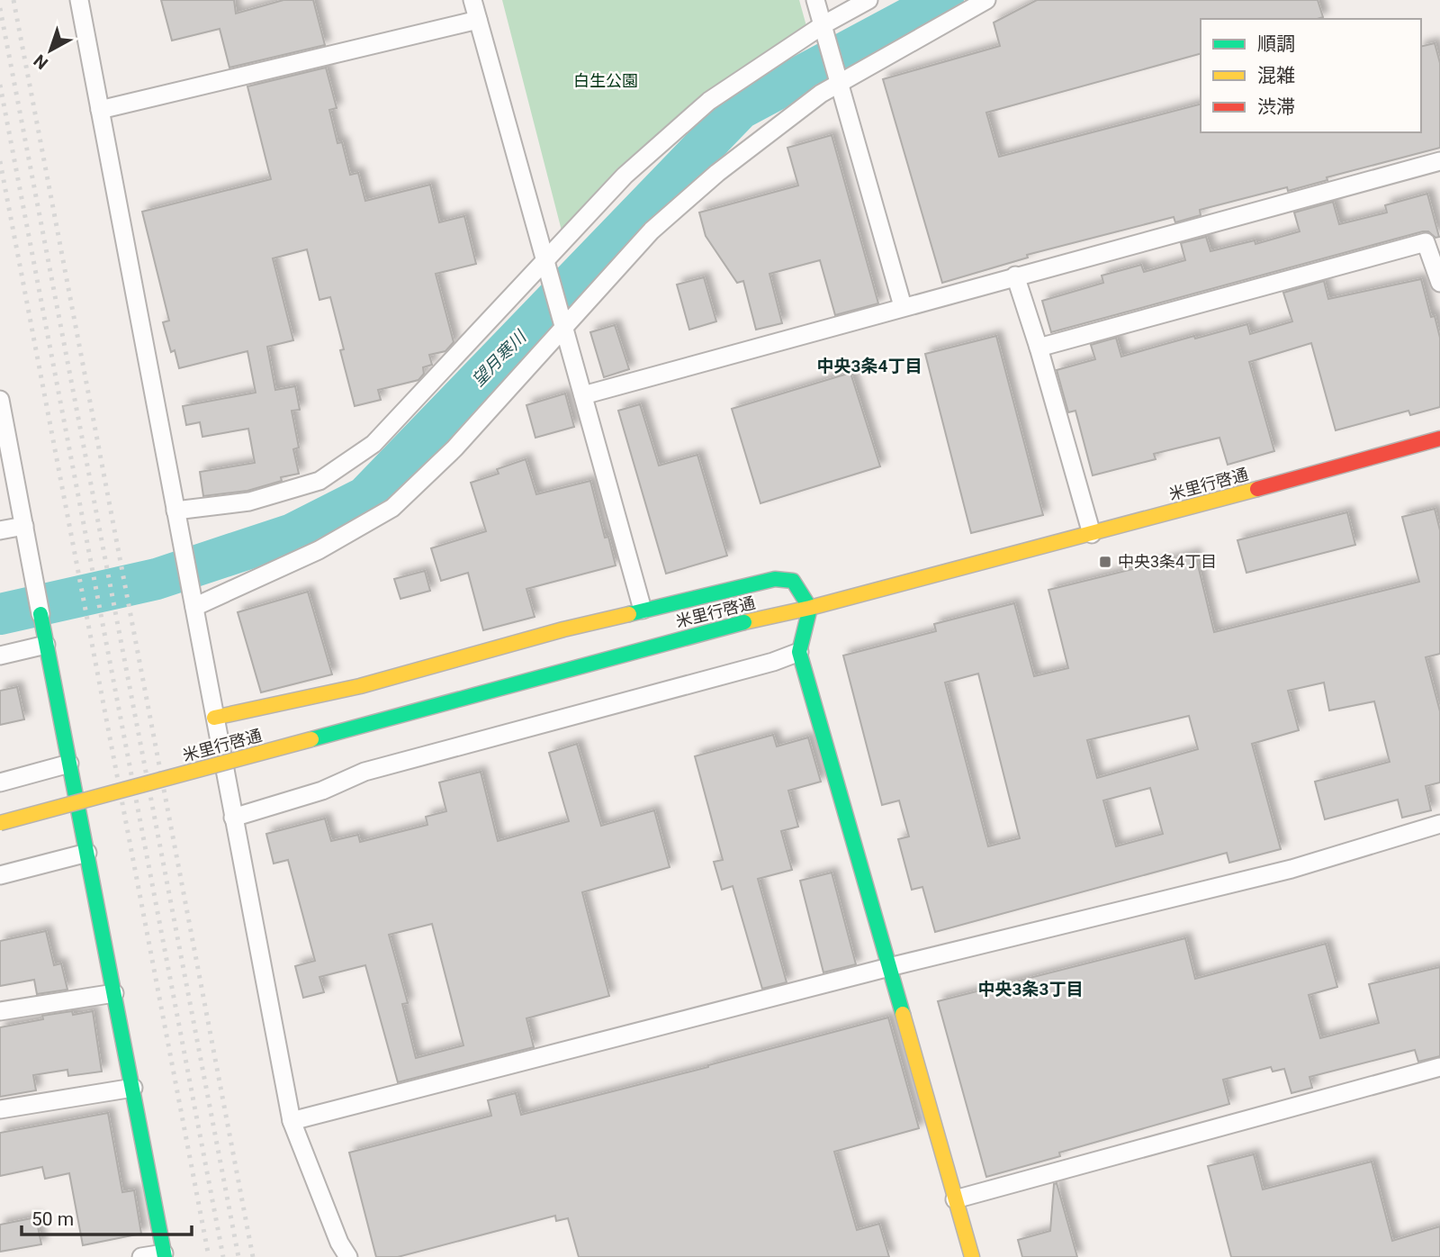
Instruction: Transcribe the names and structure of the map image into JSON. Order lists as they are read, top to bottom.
{
  "streets": {
    "street": ["米里行啓通"]
  },
  "districts": ["中央3条4丁目", "中央3条3丁目"],
  "water": ["望月寒川"],
  "parks": ["白生公園"],
  "places": {
    "transit": ["中央3条4丁目"]
  },
  "legend": ["順調", "混雑", "渋滞"],
  "scale_bar": "50 m",
  "north": "bottom left"
}
